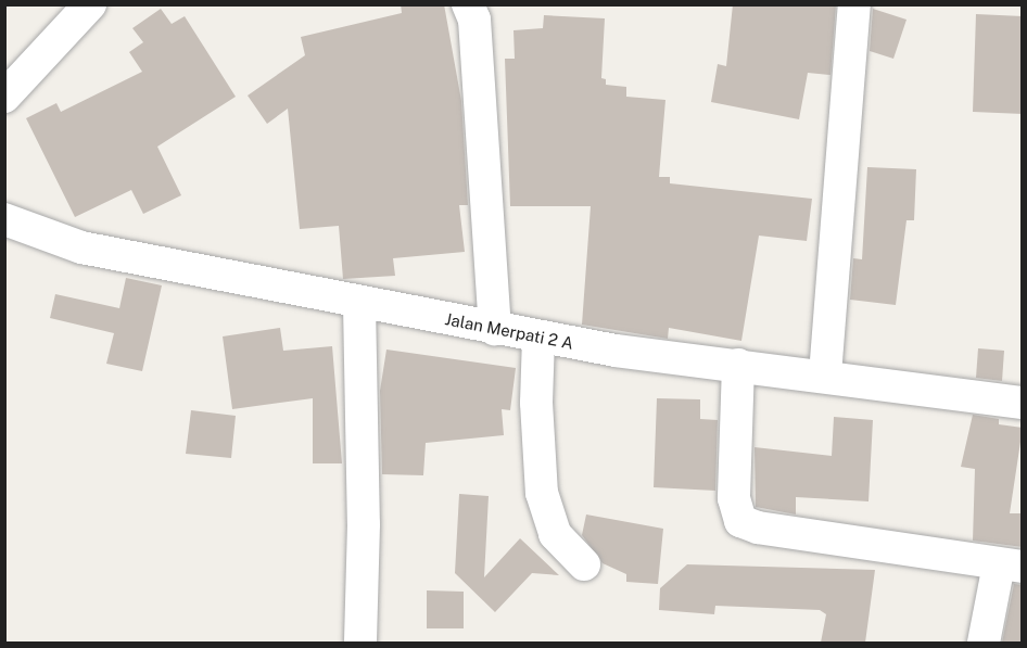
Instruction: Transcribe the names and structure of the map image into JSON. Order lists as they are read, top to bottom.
{
  "streets": {
    "street": ["Jalan Merpati 2 A"]
  }
}
